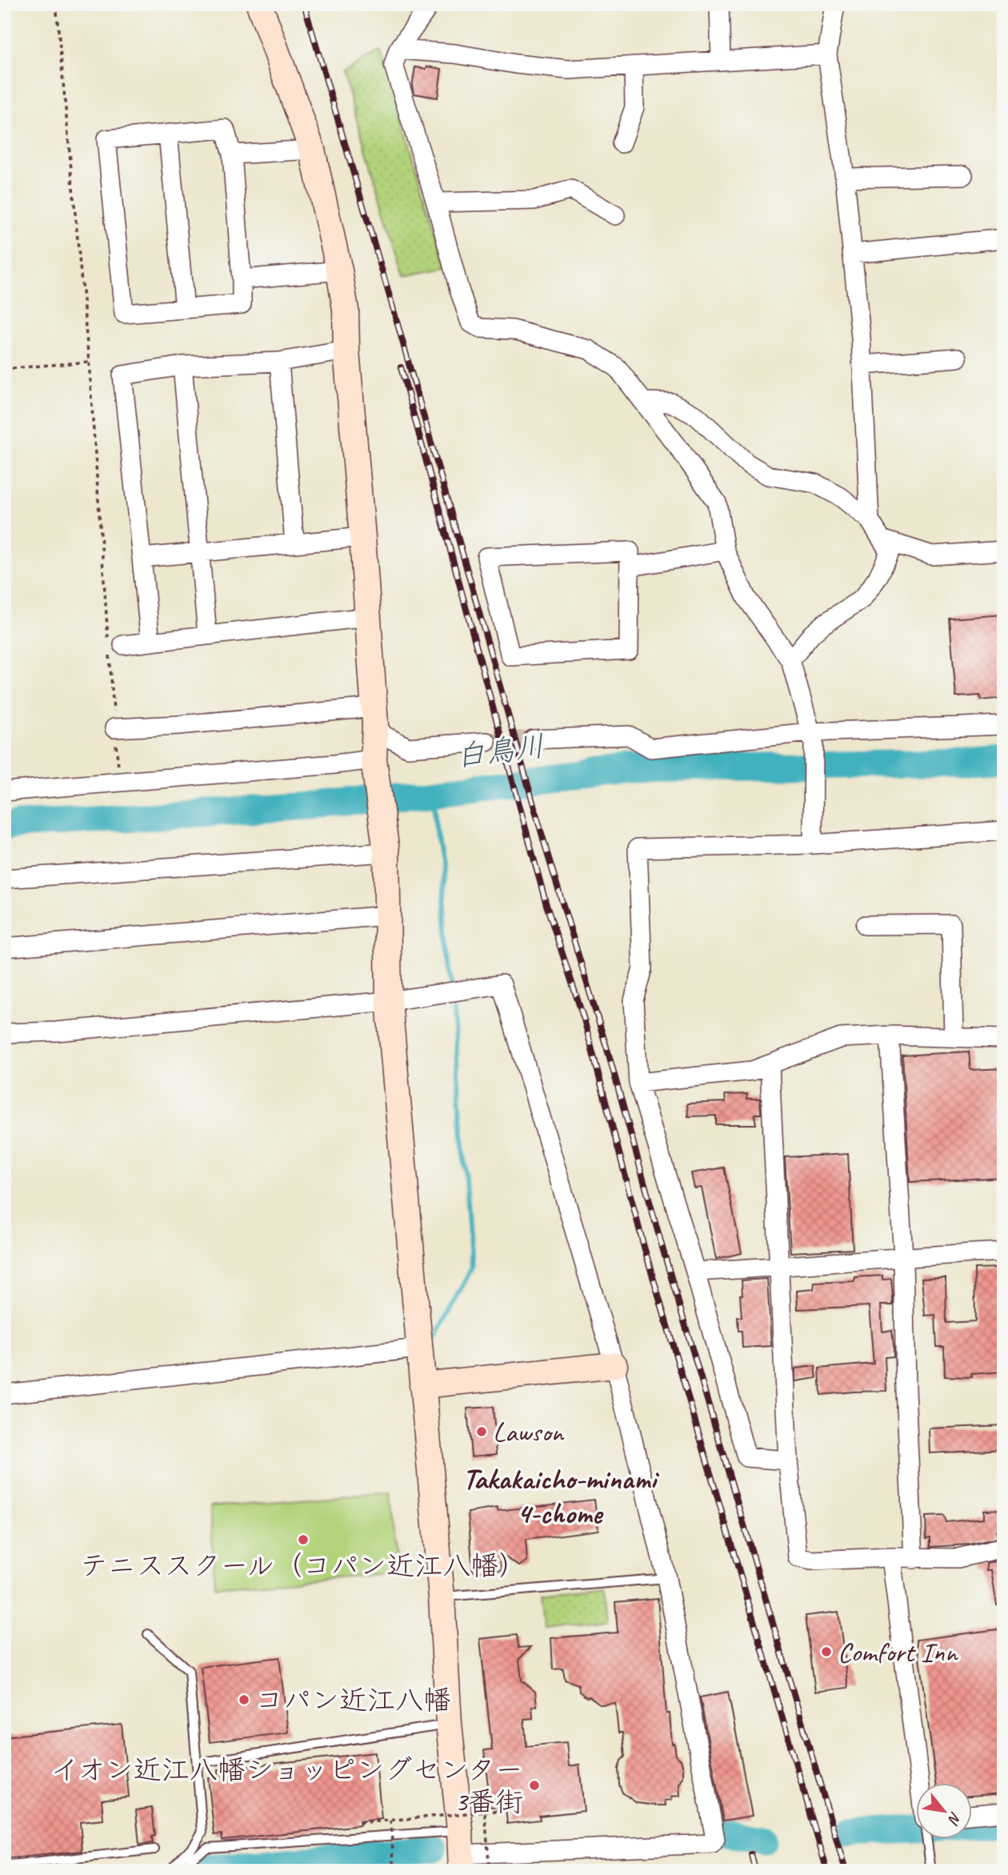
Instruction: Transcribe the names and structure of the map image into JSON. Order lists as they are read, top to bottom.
{
  "districts": ["Takakaicho-minami 4-chome"],
  "water": ["白鳥川"],
  "places": [
    "Lawson",
    "テニススクール（コパン近江八幡）",
    "Comfort Inn",
    "コパン近江八幡",
    "イオン近江八幡ショッピングセンター 3番街"
  ],
  "north": "bottom right"
}
